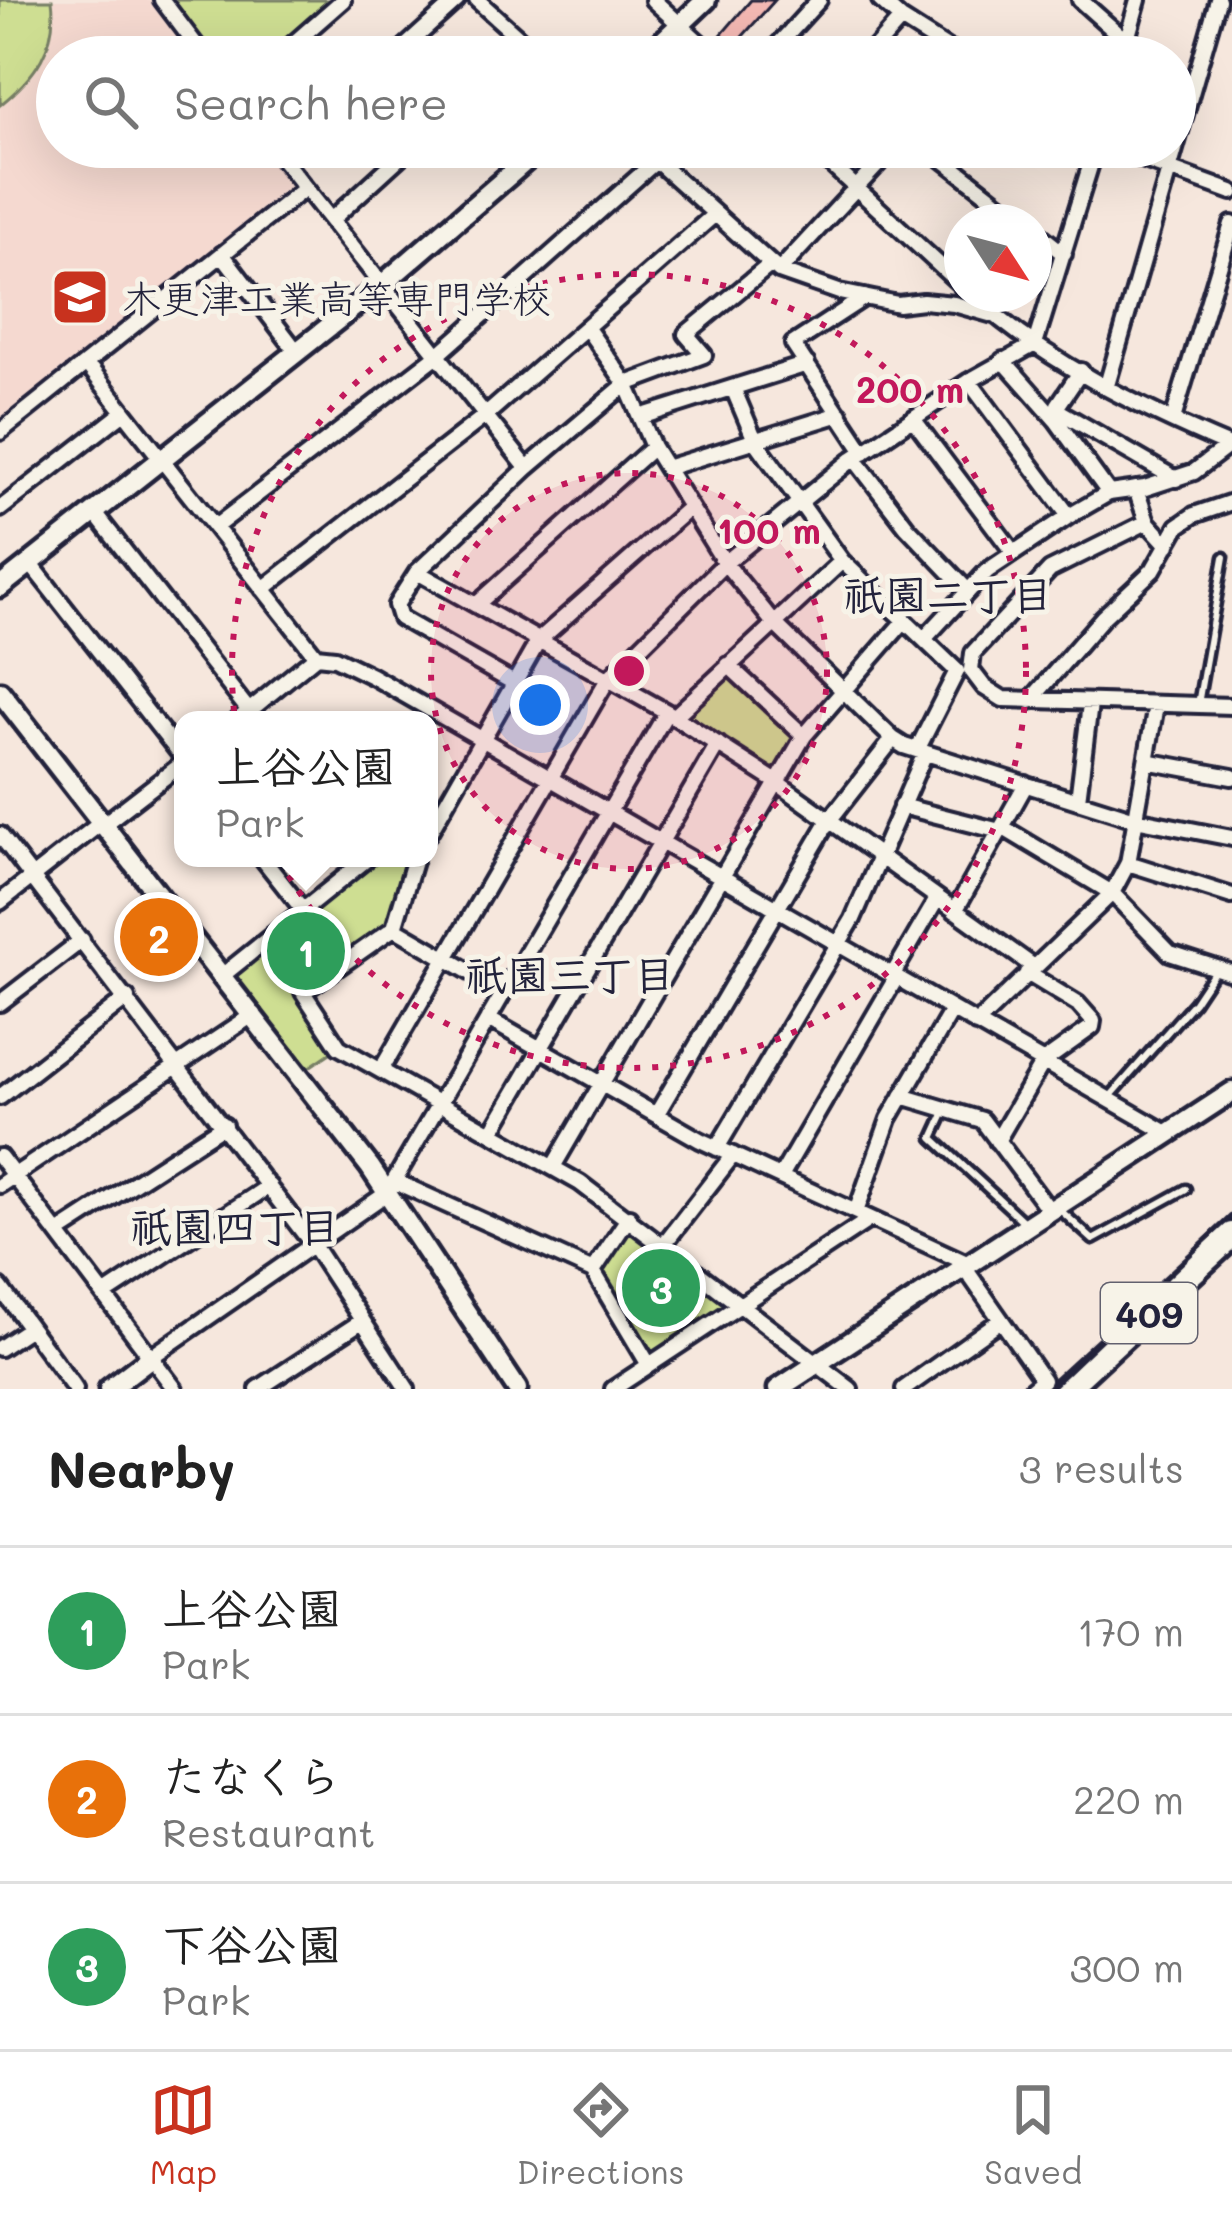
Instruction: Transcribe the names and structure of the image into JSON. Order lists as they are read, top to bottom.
{
  "streets": {
    "highway": ["409"]
  },
  "districts": ["祇園二丁目", "祇園三丁目", "祇園四丁目"],
  "places": {
    "school or university": ["木更津工業高等専門学校"]
  },
  "north": "bottom right",
  "page": {
    "search": "Search here",
    "popup": ["上谷公園", "Park"],
    "pins": ["2", "1", "3"],
    "heading": ["Nearby", "3 results"],
    "list": [
      {
        "mark": "1",
        "name": "上谷公園",
        "note": "Park",
        "value": "170 m"
      },
      {
        "mark": "2",
        "name": "たなくら",
        "note": "Restaurant",
        "value": "220 m"
      },
      {
        "mark": "3",
        "name": "下谷公園",
        "note": "Park",
        "value": "300 m"
      }
    ],
    "nav": ["Map", "Directions", "Saved"]
  },
  "rings": ["200 m", "100 m"]
}
